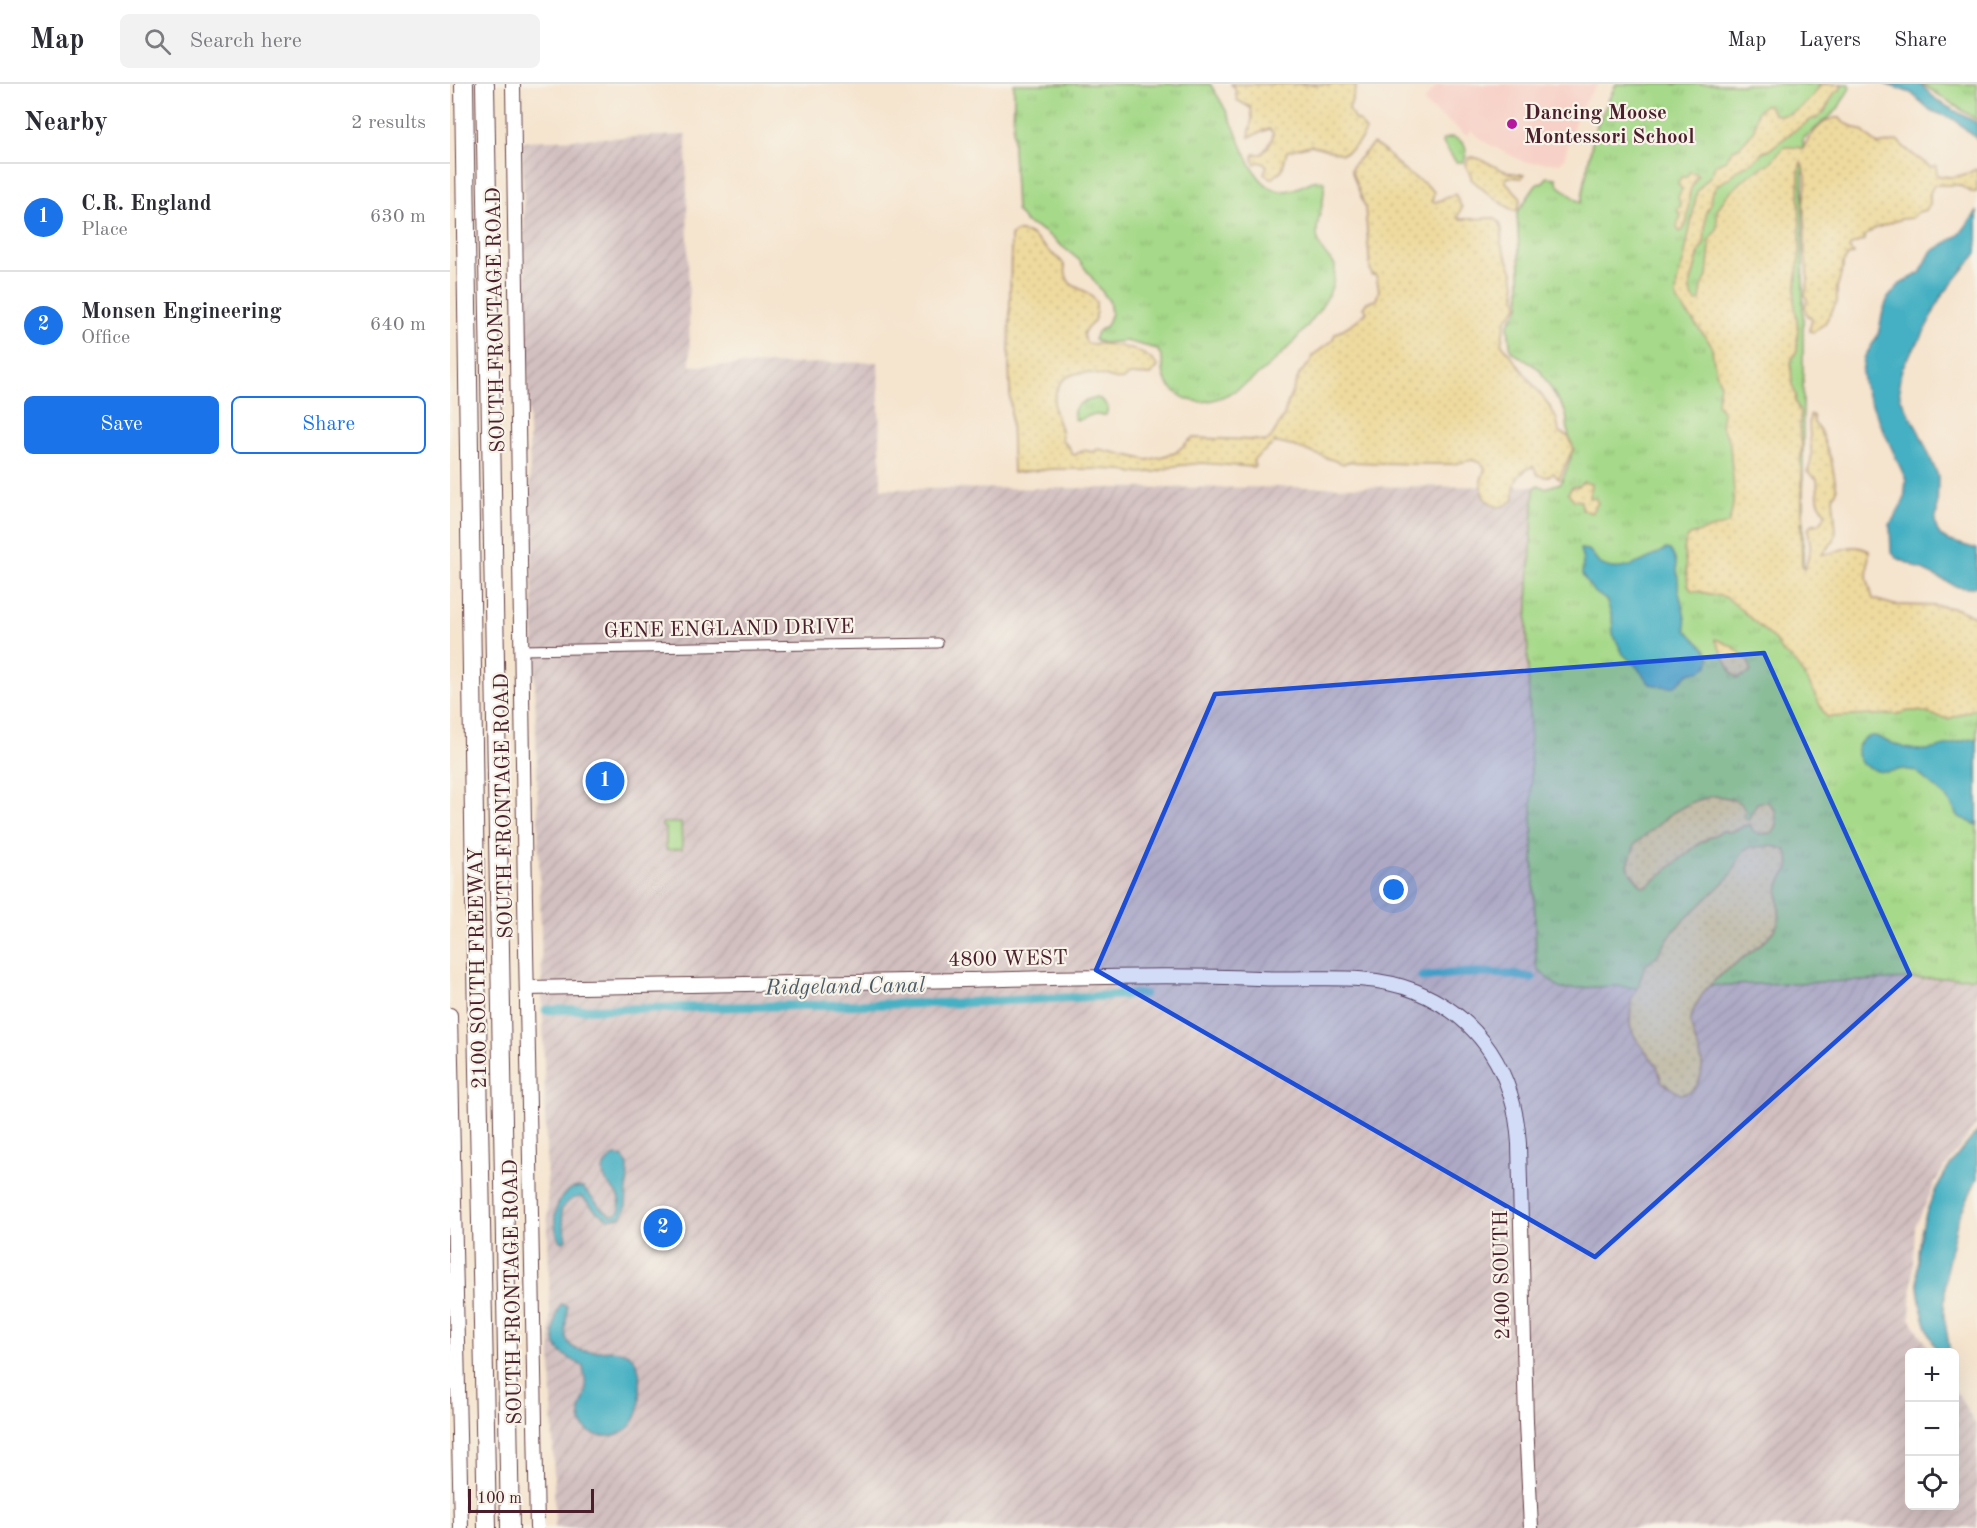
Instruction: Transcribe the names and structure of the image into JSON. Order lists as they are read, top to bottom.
{
  "streets": {
    "highway": ["2100 SOUTH FREEWAY"],
    "street": [
      "SOUTH FRONTAGE ROAD",
      "GENE ENGLAND DRIVE",
      "4800 WEST",
      "2400 SOUTH"
    ]
  },
  "crossings": [
    ["SOUTH FRONTAGE ROAD", "GENE ENGLAND DRIVE"],
    ["SOUTH FRONTAGE ROAD", "4800 WEST"],
    ["4800 WEST", "2400 SOUTH"]
  ],
  "water": ["Ridgeland Canal"],
  "places": ["Dancing Moose Montessori School"],
  "scale_bar": "100 m",
  "page": {
    "header": "Map",
    "search": "Search here",
    "nav": ["Map", "Layers", "Share"],
    "heading": ["Nearby", "2 results"],
    "list": [
      {
        "mark": "1",
        "name": "C.R. England",
        "note": "Place",
        "value": "630 m"
      },
      {
        "mark": "2",
        "name": "Monsen Engineering",
        "note": "Office",
        "value": "640 m"
      }
    ],
    "buttons": ["Save", "Share"],
    "pins": ["1", "2"],
    "map_buttons": ["+", "−"],
    "scale": "100 m"
  }
}
